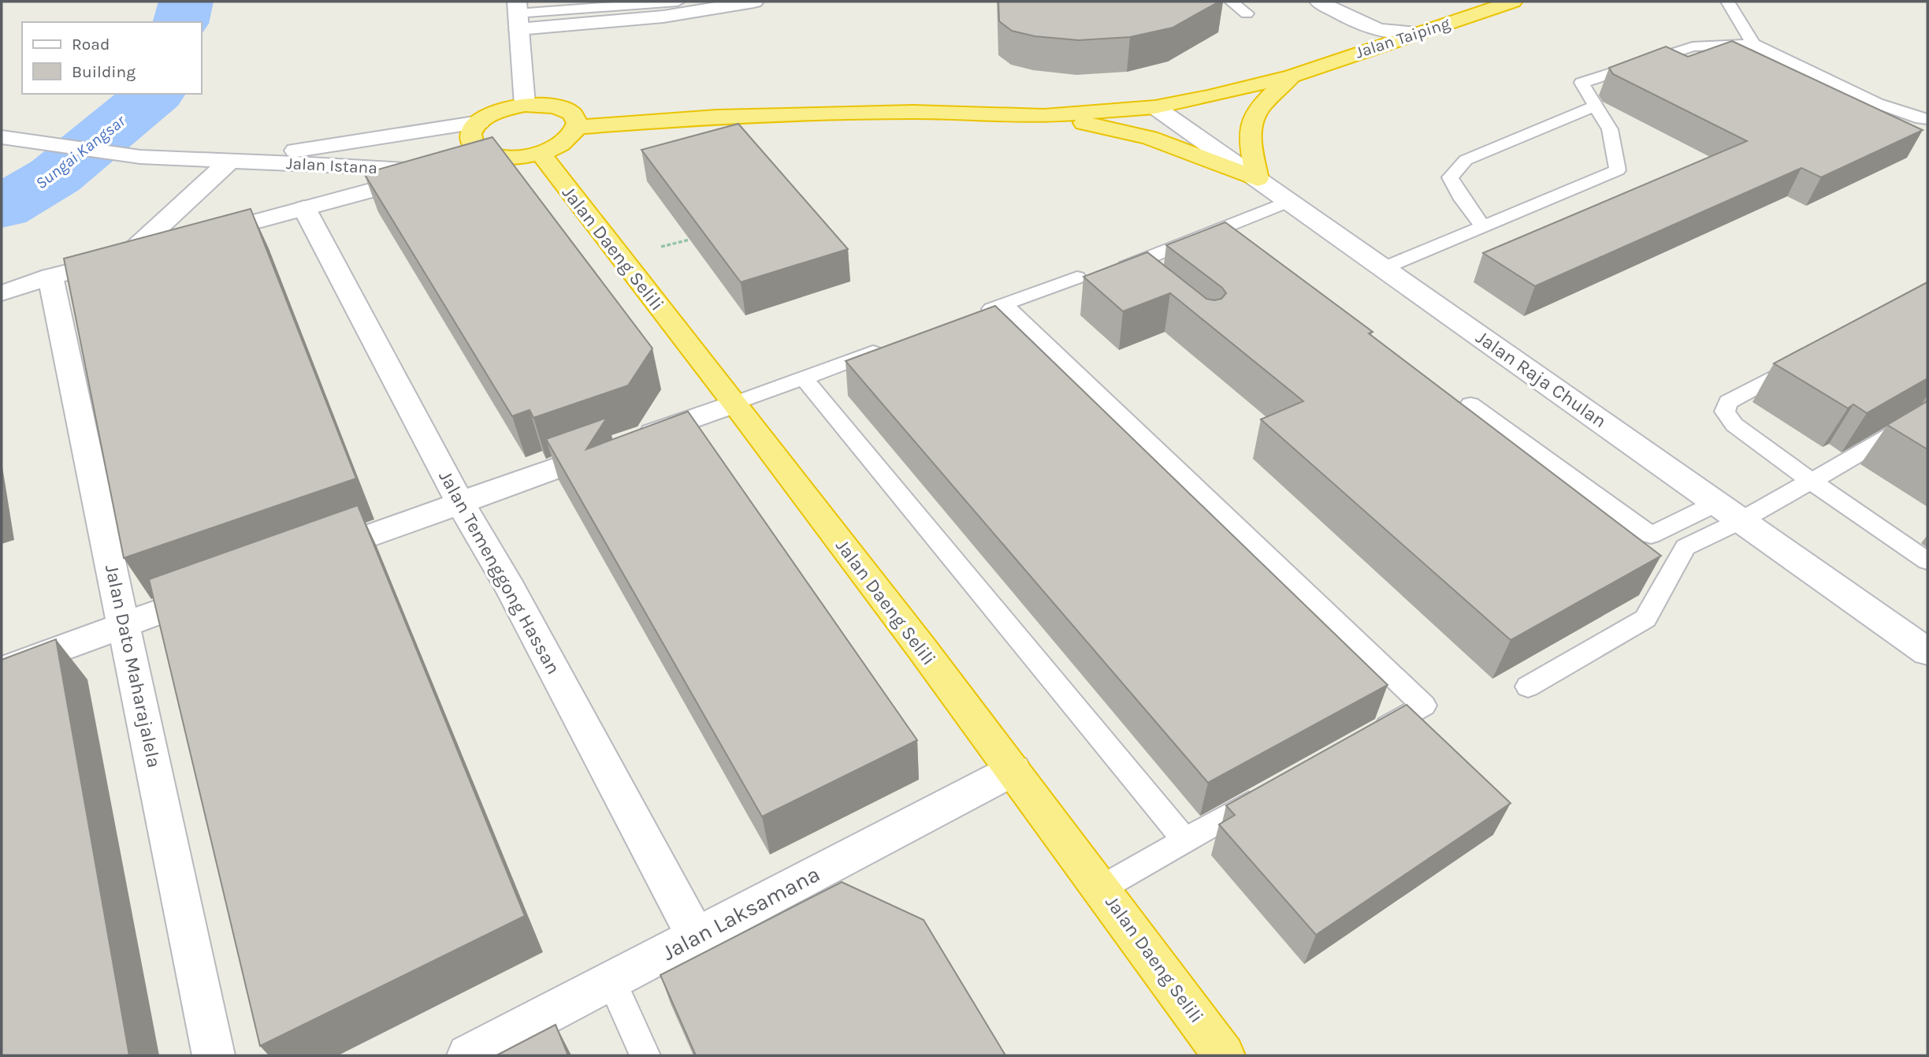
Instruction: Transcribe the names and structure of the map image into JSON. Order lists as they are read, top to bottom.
{
  "streets": {
    "highway": ["Jalan Taiping", "Jalan Daeng Selili"],
    "street": [
      "Jalan Istana",
      "Jalan Raja Chulan",
      "Jalan Temenggong Hassan",
      "Jalan Dato Maharajalela",
      "Jalan Laksamana"
    ]
  },
  "crossings": [
    ["Jalan Taiping", "Jalan Raja Chulan"],
    ["Jalan Daeng Selili", "Jalan Laksamana"],
    ["Jalan Temenggong Hassan", "Jalan Laksamana"]
  ],
  "water": ["Sungai Kangsar"],
  "legend": ["Road", "Building"]
}
